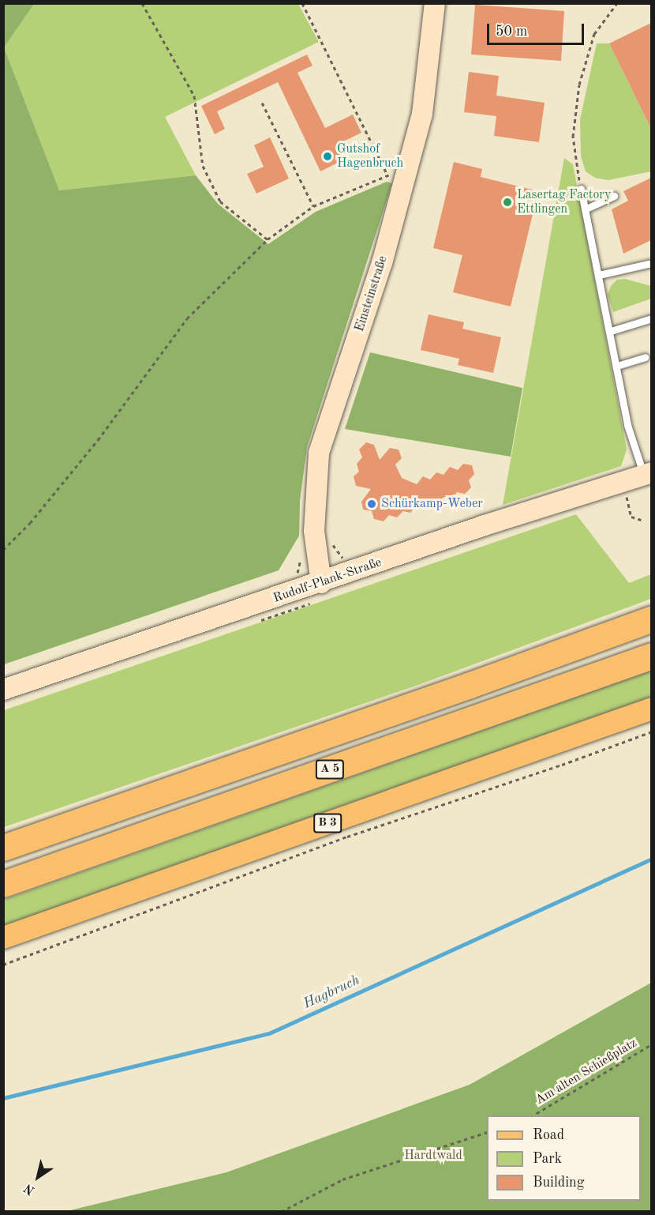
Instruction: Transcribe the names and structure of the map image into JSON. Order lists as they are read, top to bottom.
{
  "streets": {
    "highway": ["A 5"],
    "main road": ["Einsteinstraße", "Rudolf-Plank-Straße", "B 3"],
    "path": ["Am alten Schießplatz"]
  },
  "crossings": [
    ["Einsteinstraße", "Rudolf-Plank-Straße"]
  ],
  "water": ["Hagbruch"],
  "parks": ["Hardtwald"],
  "places": ["Gutshof Hagenbruch", "Lasertag Factory Ettlingen", "Schürkamp-Weber"],
  "legend": ["Road", "Park", "Building"],
  "scale_bar": "50 m",
  "north": "bottom left"
}
